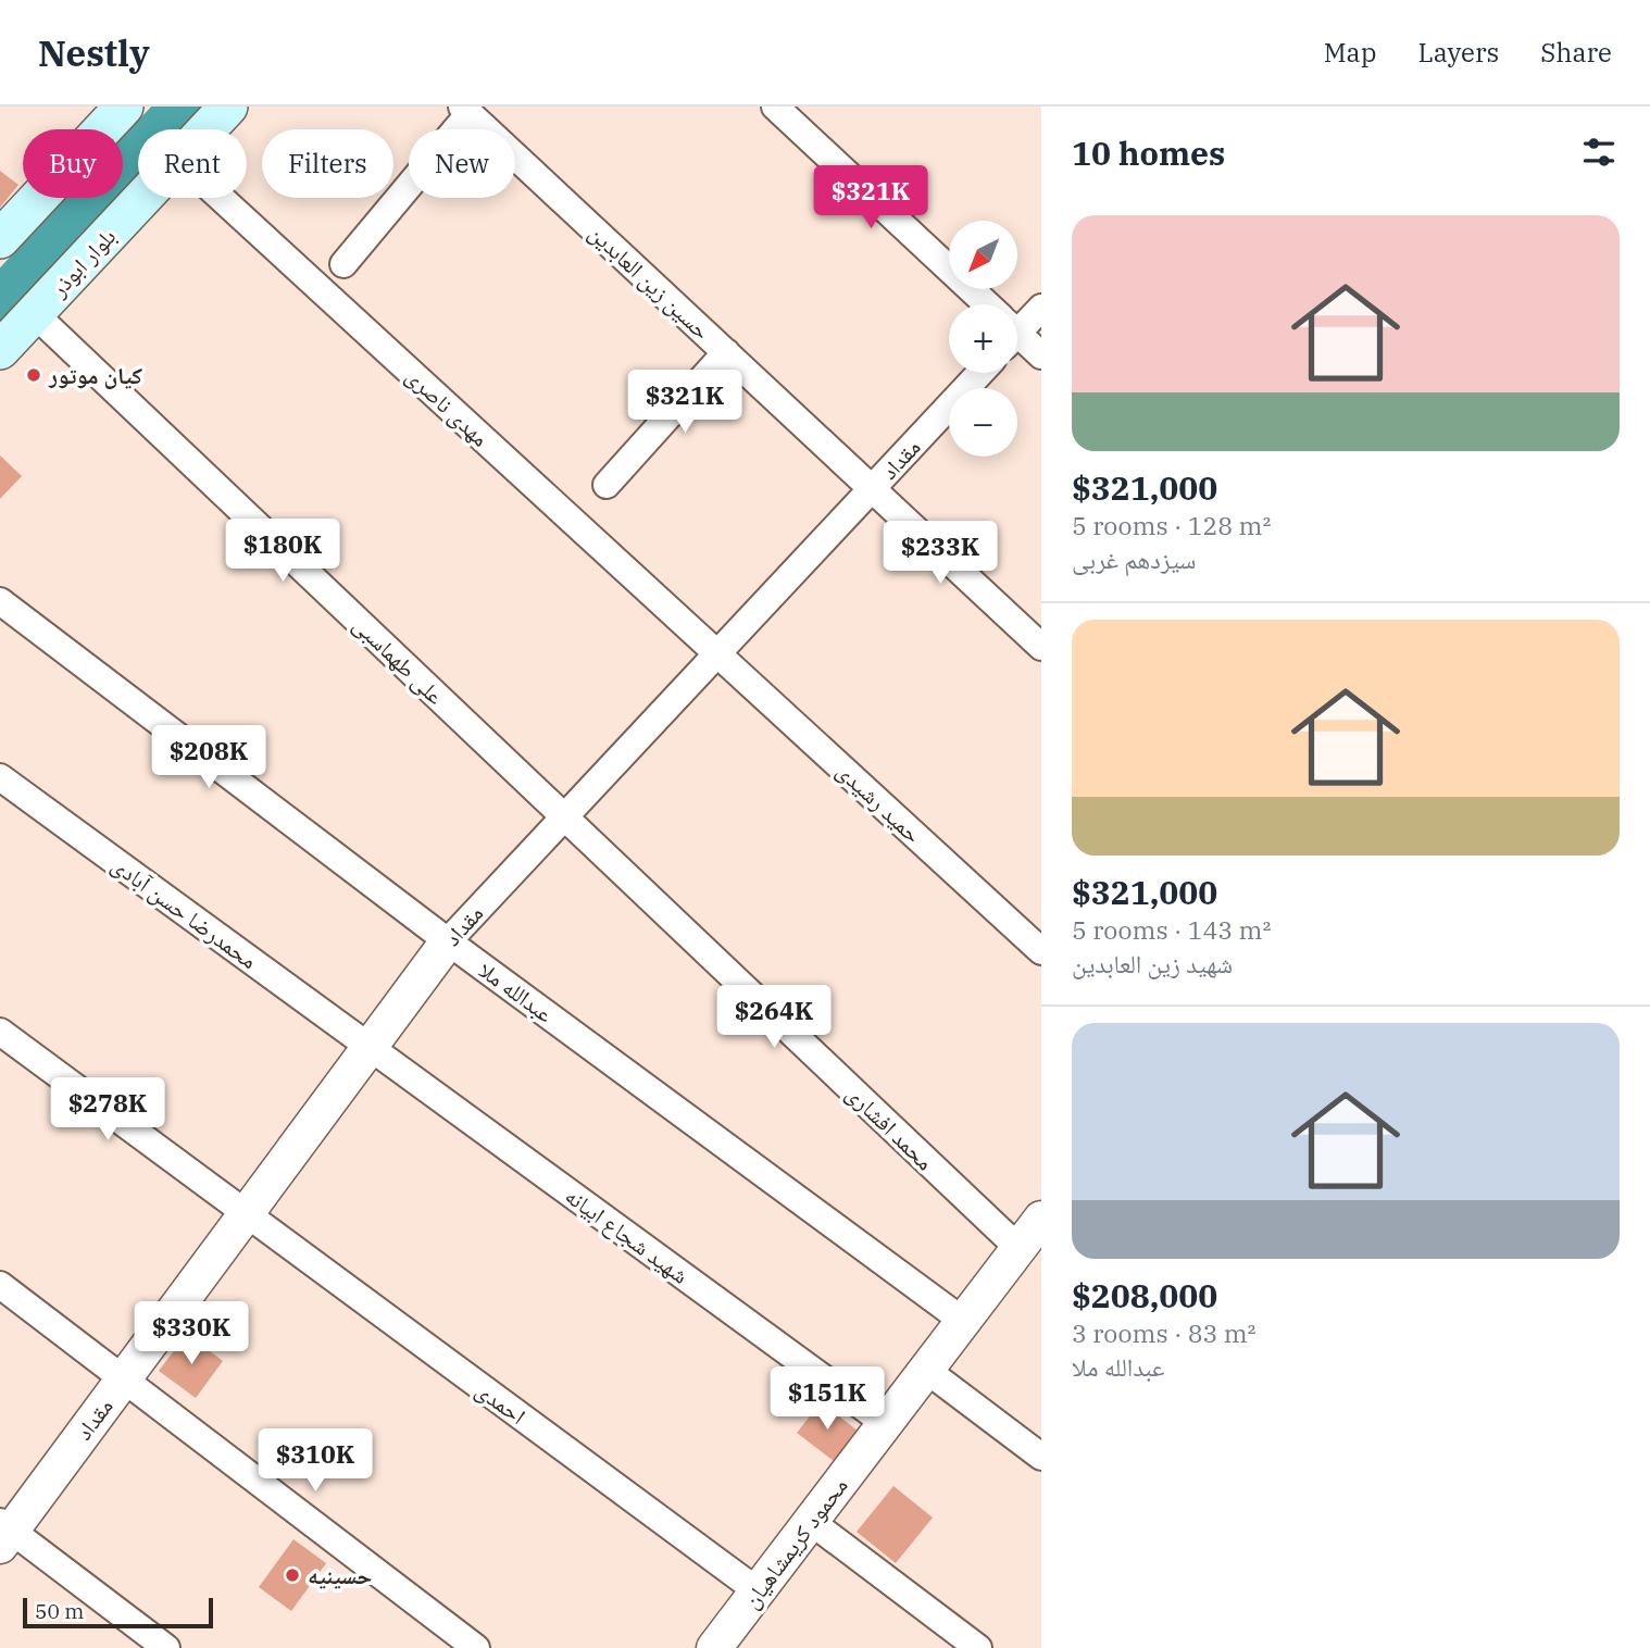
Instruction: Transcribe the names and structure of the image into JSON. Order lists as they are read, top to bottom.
{
  "streets": {
    "main road": ["بلوار ابوذر"],
    "street": [
      "حسین زین العابدین",
      "مهدی ناصری",
      "مقداد",
      "علی طهماسبی",
      "حمید رشیدی",
      "محمدرضا حسن آبادی",
      "عبدالله ملا",
      "محمد افشاری",
      "شهید شجاع ابیانه",
      "احمدی",
      "محمود کریمشاهیان"
    ]
  },
  "crossings": [
    ["بلوار ابوذر", "علی طهماسبی"],
    ["حسین زین العابدین", "مقداد"],
    ["مهدی ناصری", "مقداد"],
    ["مهدی ناصری", "حمید رشیدی"],
    ["مقداد", "علی طهماسبی"],
    ["مقداد", "حمید رشیدی"],
    ["مقداد", "محمدرضا حسن آبادی"],
    ["مقداد", "عبدالله ملا"],
    ["مقداد", "محمد افشاری"],
    ["مقداد", "شهید شجاع ابیانه"],
    ["مقداد", "احمدی"],
    ["علی طهماسبی", "محمد افشاری"],
    ["محمدرضا حسن آبادی", "شهید شجاع ابیانه"],
    ["عبدالله ملا", "محمود کریمشاهیان"],
    ["محمد افشاری", "محمود کریمشاهیان"],
    ["شهید شجاع ابیانه", "محمود کریمشاهیان"],
    ["احمدی", "محمود کریمشاهیان"]
  ],
  "places": ["کیان موتور", "حسینیه"],
  "scale_bar": "50 m",
  "north": "bottom left",
  "page": {
    "header": "Nestly",
    "nav": ["Map", "Layers", "Share"],
    "heading": "10 homes",
    "chip": [
      "Buy",
      "Rent",
      "Filters",
      "New"
    ],
    "price": [
      "$321K",
      "$321K",
      "$180K",
      "$233K",
      "$208K",
      "$264K",
      "$278K",
      "$330K",
      "$151K",
      "$310K"
    ],
    "list": [
      {
        "name": "$321,000",
        "note": "5 rooms · 128 m² · سیزدهم غربی"
      },
      {
        "name": "$321,000",
        "note": "5 rooms · 143 m² · شهید زین العابدین"
      },
      {
        "name": "$208,000",
        "note": "3 rooms · 83 m² · عبدالله ملا"
      }
    ],
    "map_buttons": ["+", "−"],
    "scale": "50 m"
  }
}
